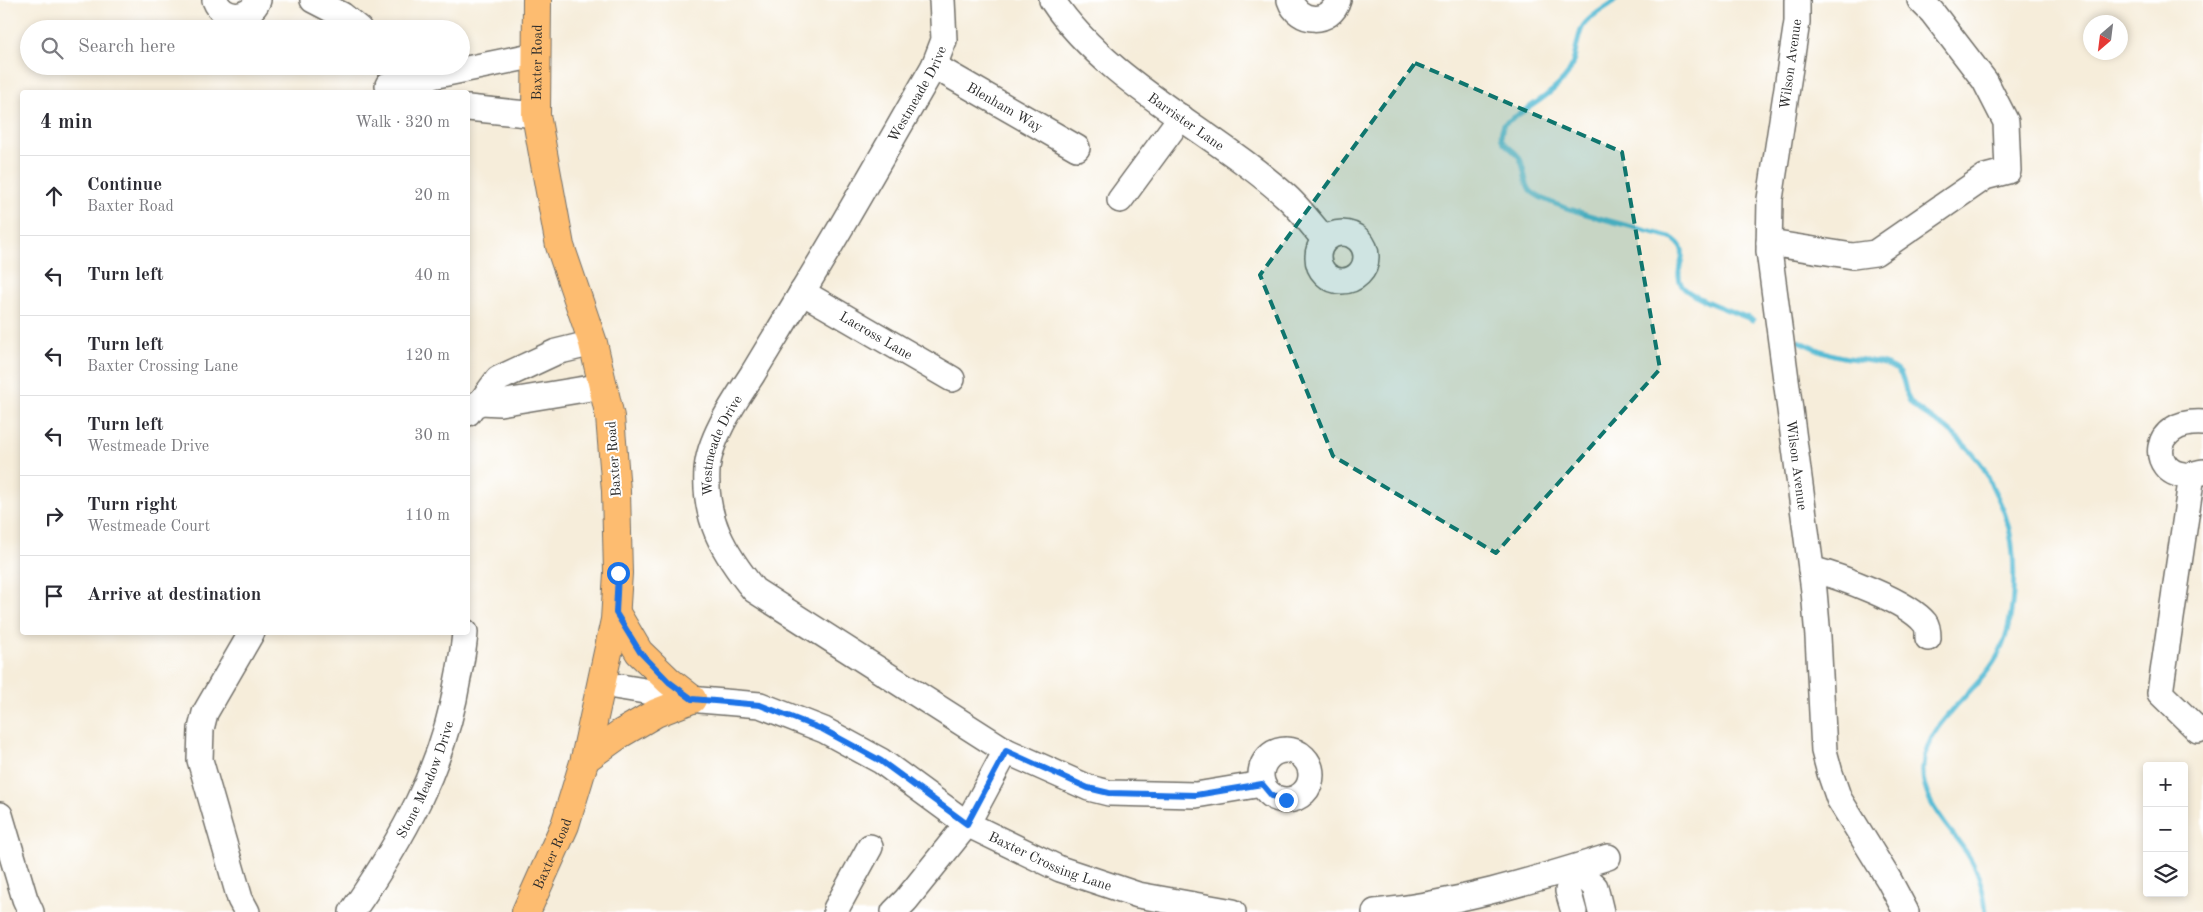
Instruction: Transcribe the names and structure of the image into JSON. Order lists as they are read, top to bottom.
{
  "streets": {
    "main road": ["Baxter Road"],
    "street": [
      "Wilson Avenue",
      "Westmeade Drive",
      "Blenham Way",
      "Barrister Lane",
      "Lacross Lane",
      "Stone Meadow Drive",
      "Baxter Crossing Lane"
    ]
  },
  "crossings": [
    ["Baxter Road", "Baxter Crossing Lane"],
    ["Westmeade Drive", "Blenham Way"],
    ["Westmeade Drive", "Lacross Lane"]
  ],
  "north": "bottom left",
  "page": {
    "search": "Search here",
    "heading": ["4 min", "Walk · 320 m"],
    "list": [
      ["Continue", "Baxter Road", "20 m"],
      ["Turn left", "40 m"],
      ["Turn left", "Baxter Crossing Lane", "120 m"],
      ["Turn left", "Westmeade Drive", "30 m"],
      ["Turn right", "Westmeade Court", "110 m"],
      "Arrive at destination"
    ],
    "map_buttons": ["+", "−"]
  }
}
